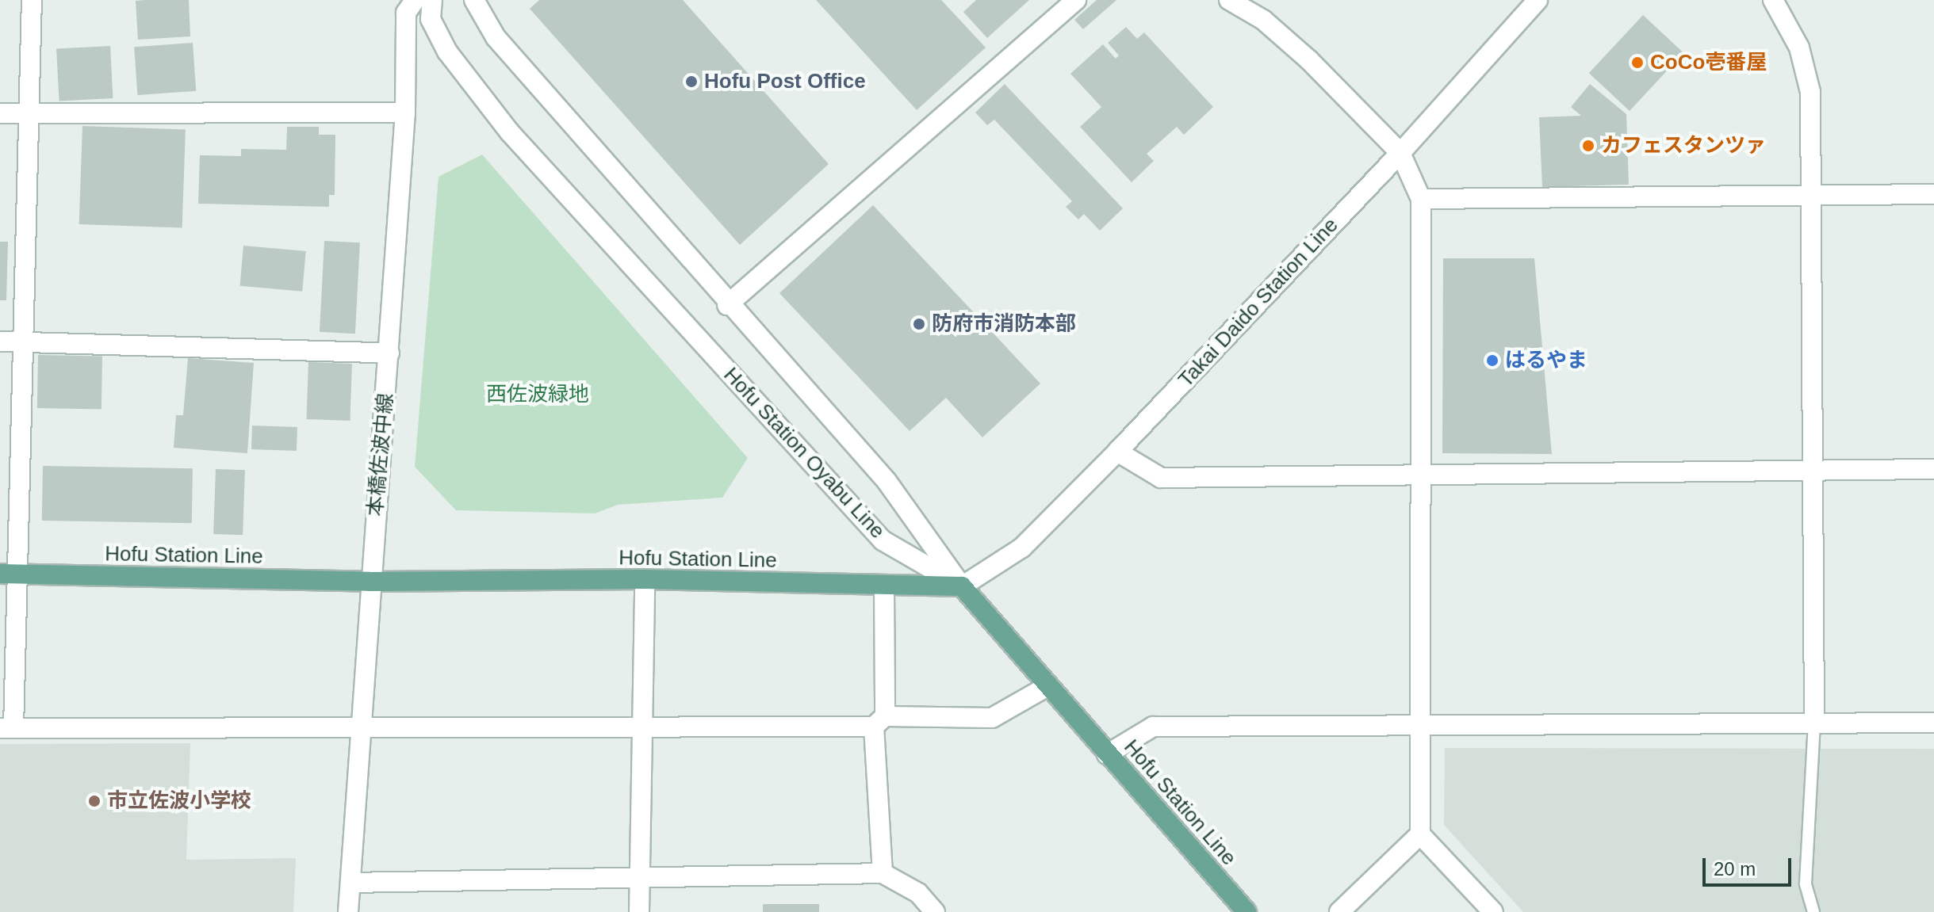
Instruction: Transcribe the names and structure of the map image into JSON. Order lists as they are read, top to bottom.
{
  "streets": {
    "main road": ["Hofu Station Line"],
    "street": ["Takai Daido Station Line", "Hofu Station Oyabu Line", "本橋佐波中線"]
  },
  "crossings": [
    ["Takai Daido Station Line", "Hofu Station Oyabu Line"],
    ["Takai Daido Station Line", "Hofu Station Line"],
    ["Hofu Station Oyabu Line", "Hofu Station Line"],
    ["本橋佐波中線", "Hofu Station Line"]
  ],
  "parks": ["西佐波緑地"],
  "places": [
    "CoCo壱番屋",
    "Hofu Post Office",
    "カフェスタンツァ",
    "防府市消防本部",
    "はるやま",
    "市立佐波小学校"
  ],
  "scale_bar": "20 m"
}
